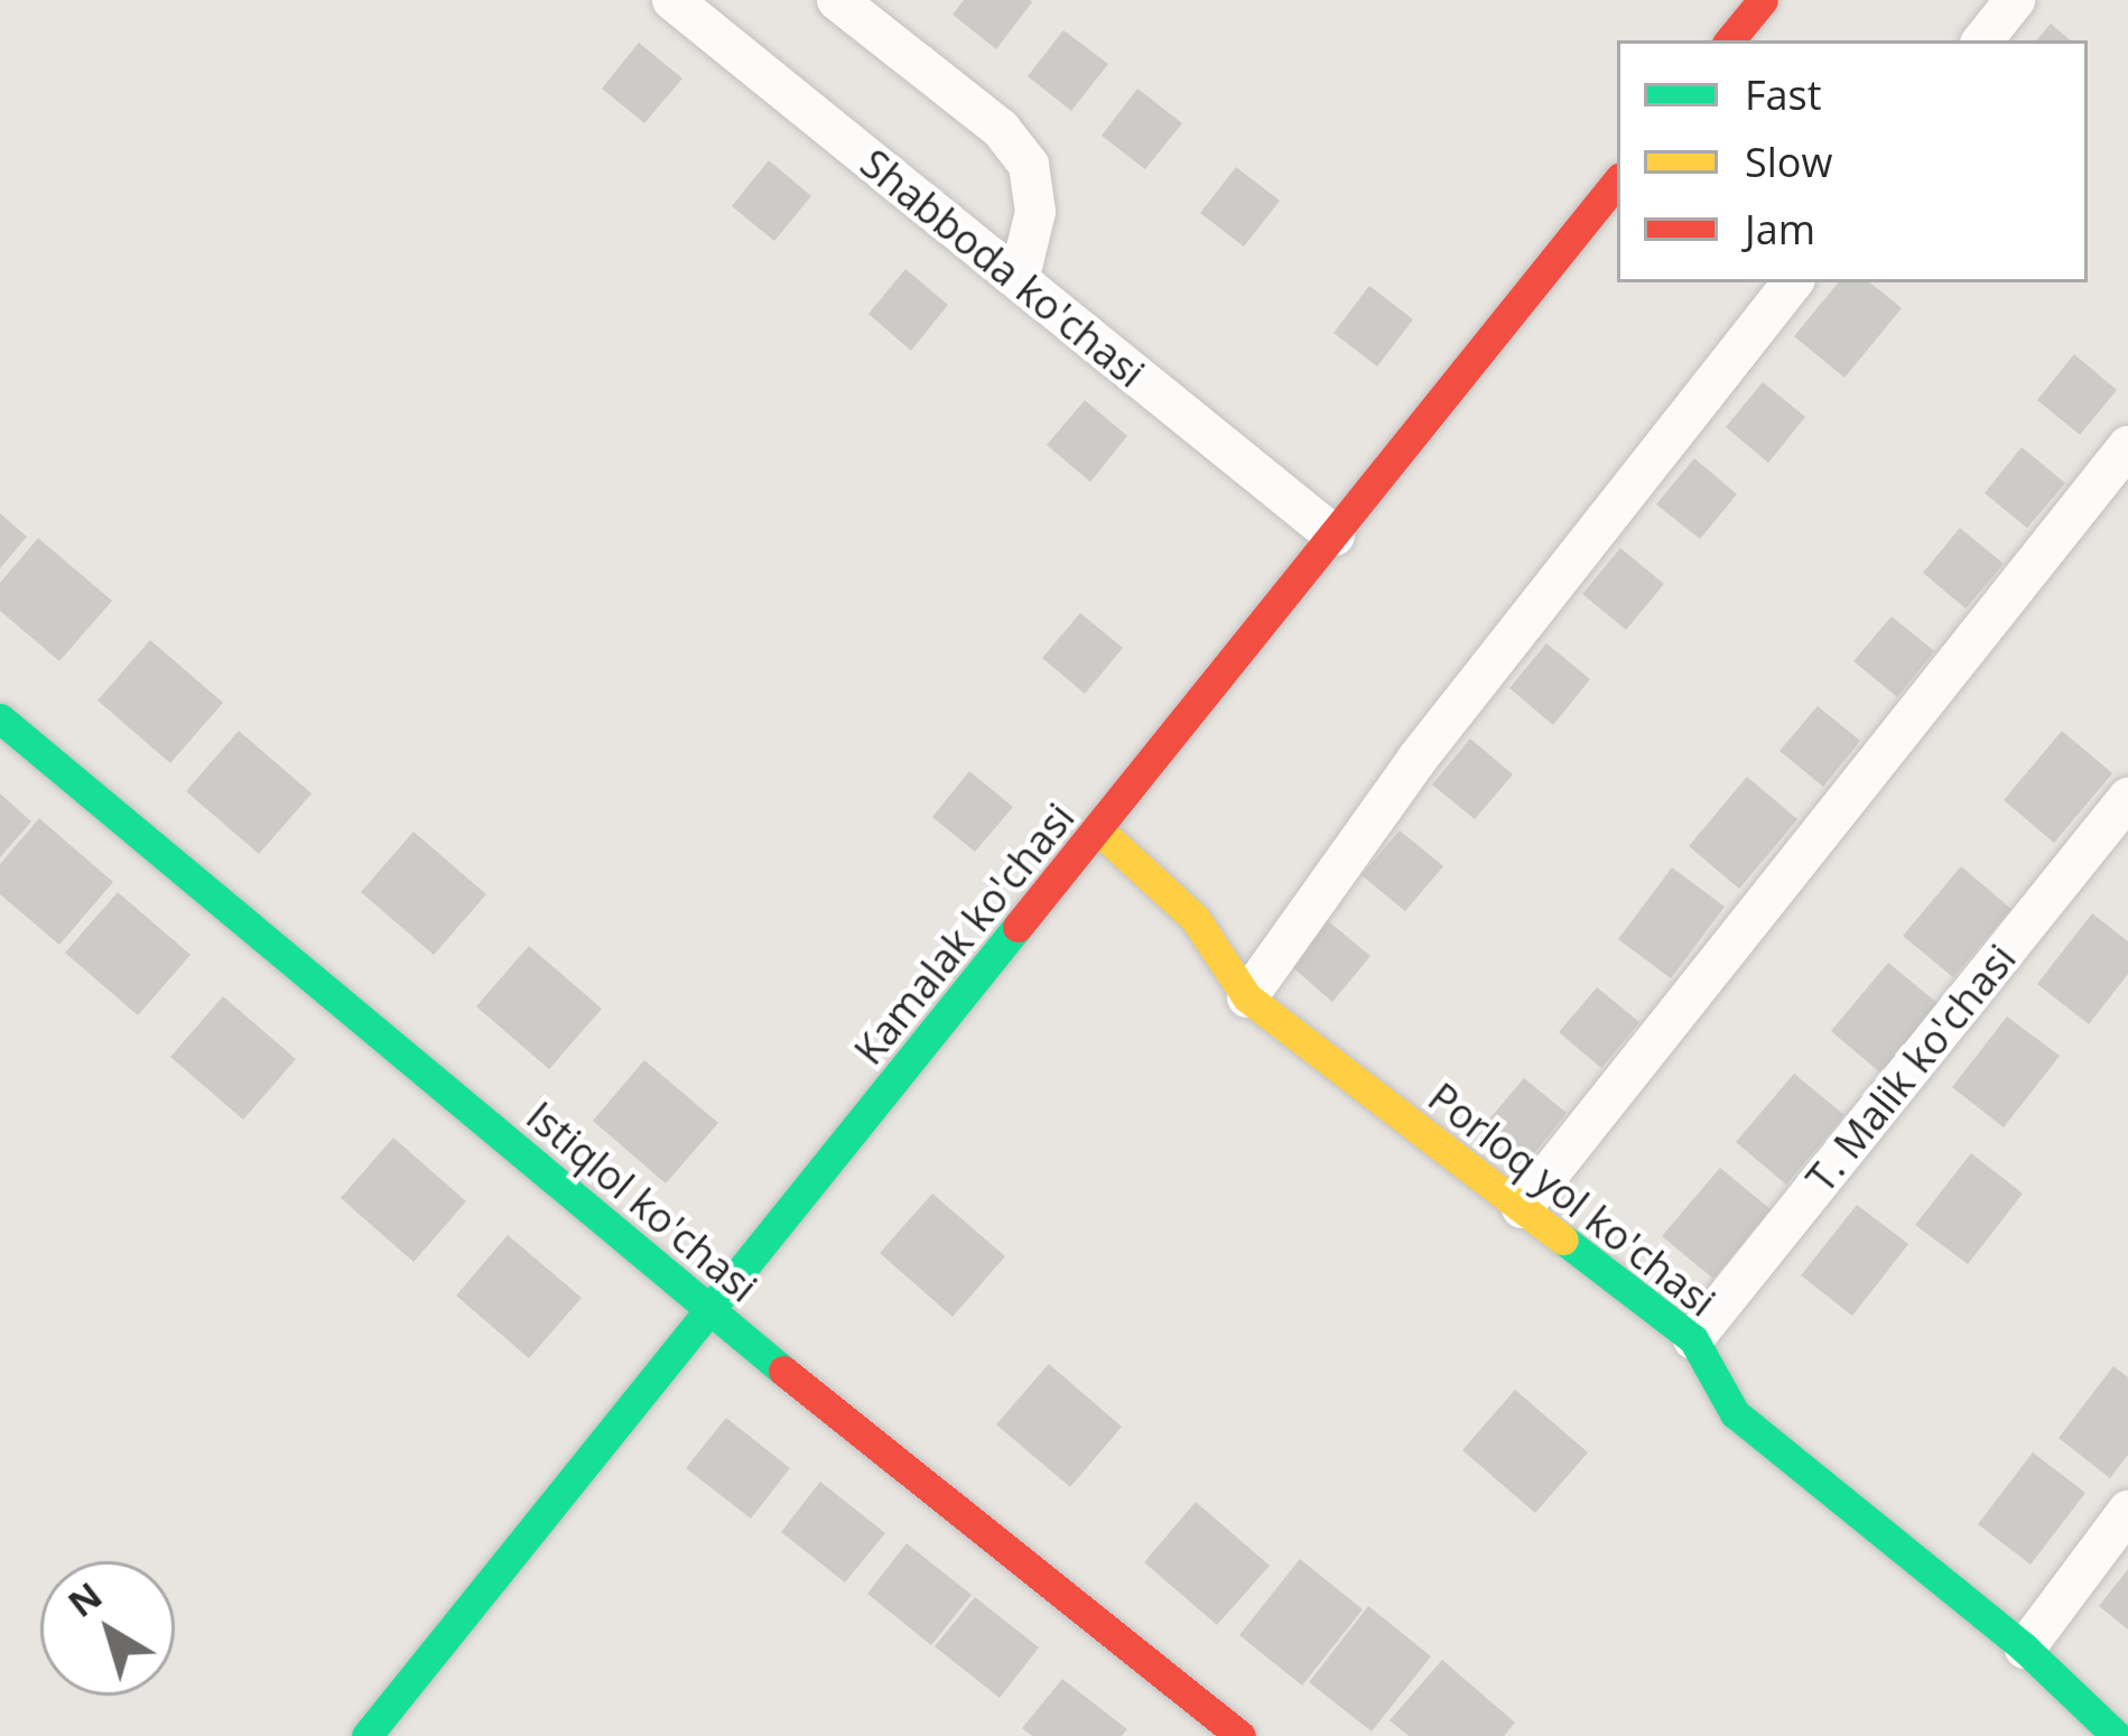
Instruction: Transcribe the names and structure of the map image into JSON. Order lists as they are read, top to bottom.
{
  "streets": {
    "street": [
      "Shabboda ko'chasi",
      "Kamalak ko'chasi",
      "T. Malik ko'chasi",
      "Porloq yol ko'chasi",
      "Istiqlol ko'chasi"
    ]
  },
  "crossings": [
    ["Shabboda ko'chasi", "Kamalak ko'chasi"],
    ["Kamalak ko'chasi", "Porloq yol ko'chasi"],
    ["Kamalak ko'chasi", "Istiqlol ko'chasi"],
    ["T. Malik ko'chasi", "Porloq yol ko'chasi"]
  ],
  "legend": ["Fast", "Slow", "Jam"],
  "north": "top left"
}
